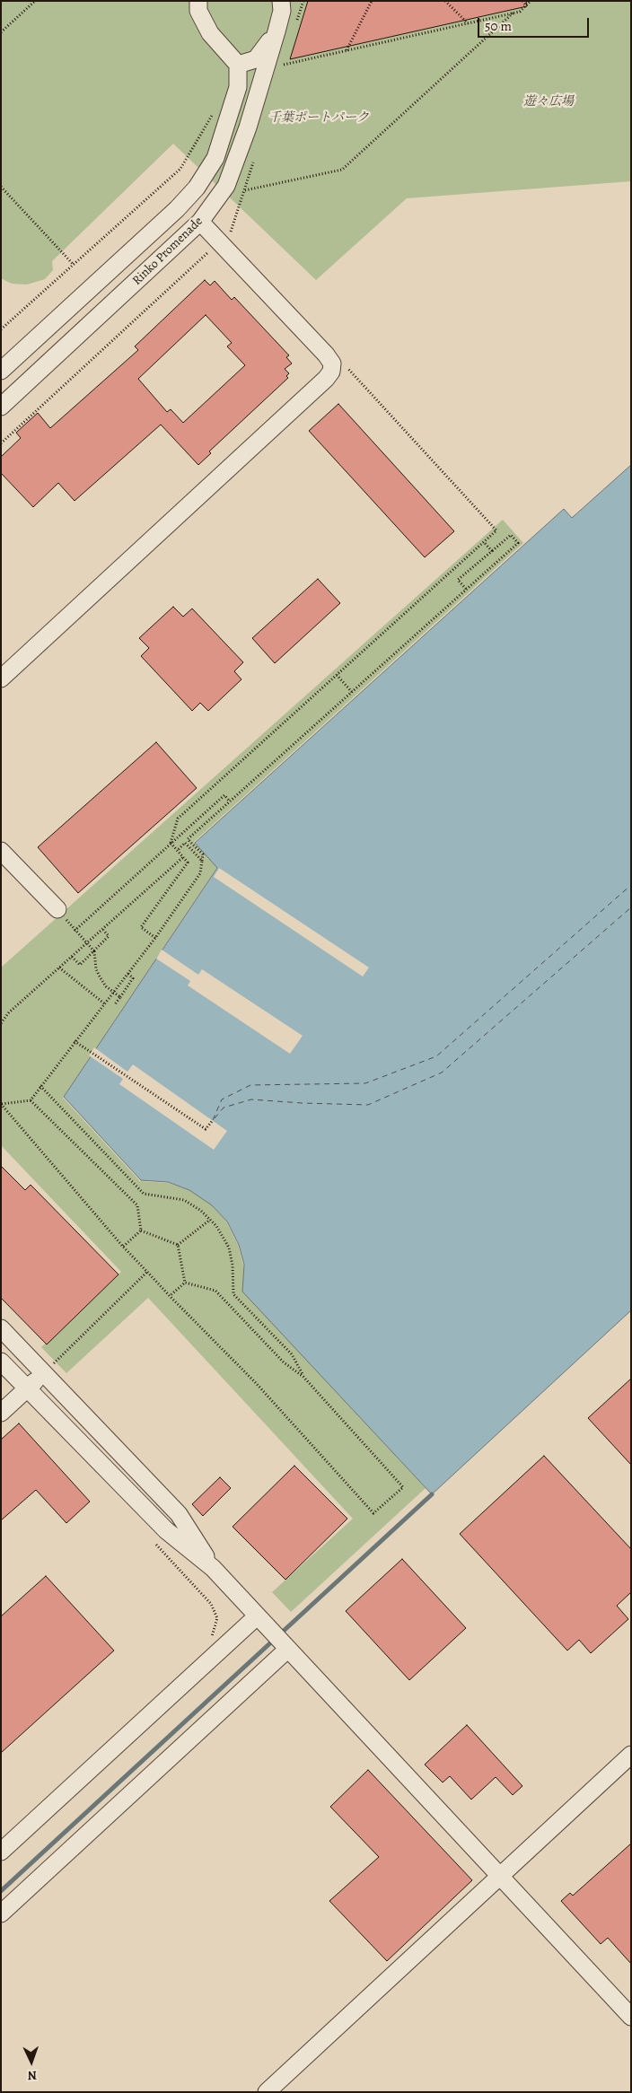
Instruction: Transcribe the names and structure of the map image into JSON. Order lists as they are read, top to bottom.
{
  "streets": {
    "street": ["Rinko Promenade"]
  },
  "parks": ["遊々広場", "千葉ポートパーク"],
  "scale_bar": "50 m",
  "north": "bottom"
}
